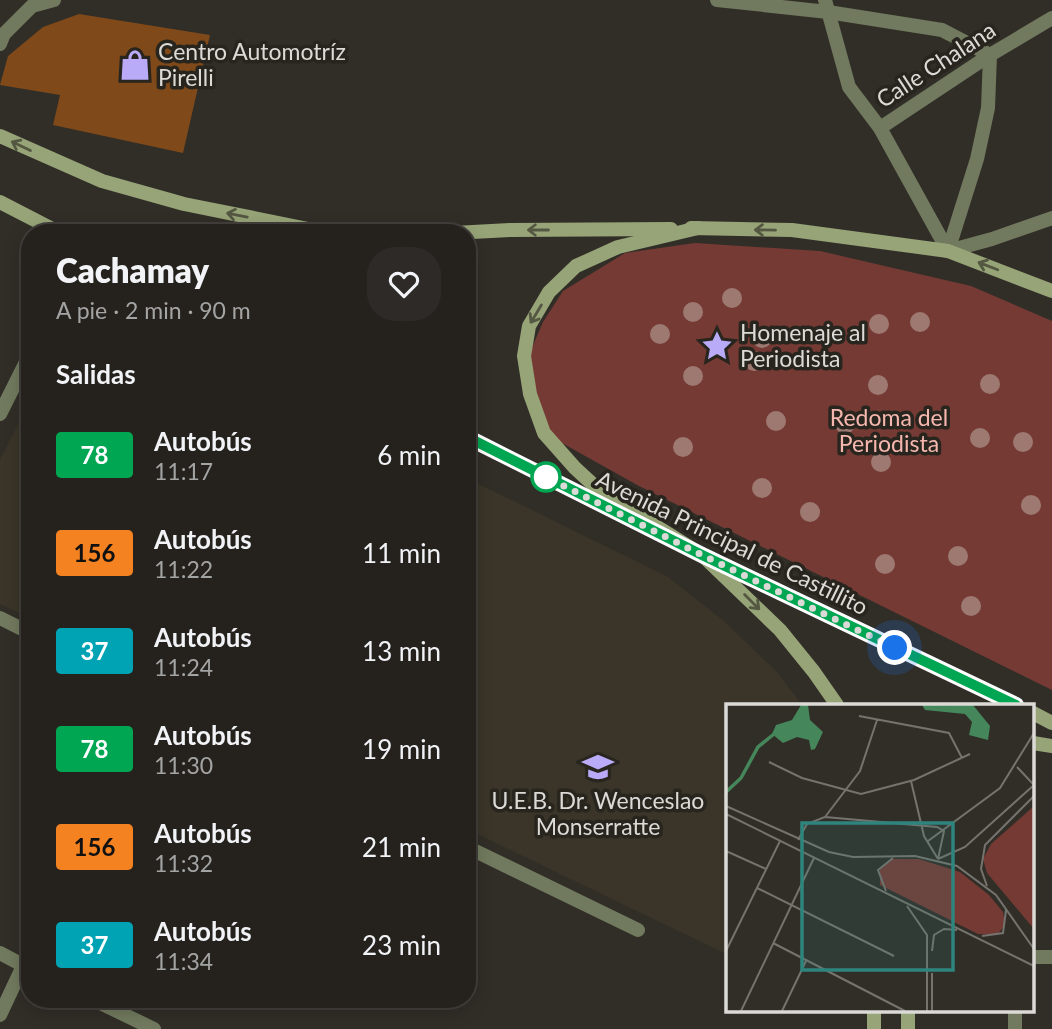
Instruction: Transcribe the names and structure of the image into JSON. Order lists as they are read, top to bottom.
{
  "streets": {
    "main road": ["Avenida Principal de Castillito"],
    "street": ["Calle Chalana"]
  },
  "parks": ["Redoma del Periodista"],
  "places": {
    "shop": ["Centro Automotríz Pirelli"],
    "place": ["Homenaje al Periodista"],
    "school or university": ["U.E.B. Dr. Wenceslao Monserratte"]
  },
  "lines": ["bus line 78"],
  "page": {
    "heading": [
      ["Cachamay", "A pie · 2 min · 90 m"],
      "Salidas"
    ],
    "list": [
      {
        "mark": "78",
        "name": "Autobús",
        "note": "11:17",
        "value": "6 min"
      },
      {
        "mark": "156",
        "name": "Autobús",
        "note": "11:22",
        "value": "11 min"
      },
      {
        "mark": "37",
        "name": "Autobús",
        "note": "11:24",
        "value": "13 min"
      },
      {
        "mark": "78",
        "name": "Autobús",
        "note": "11:30",
        "value": "19 min"
      },
      {
        "mark": "156",
        "name": "Autobús",
        "note": "11:32",
        "value": "21 min"
      },
      {
        "mark": "37",
        "name": "Autobús",
        "note": "11:34",
        "value": "23 min"
      }
    ]
  }
}
